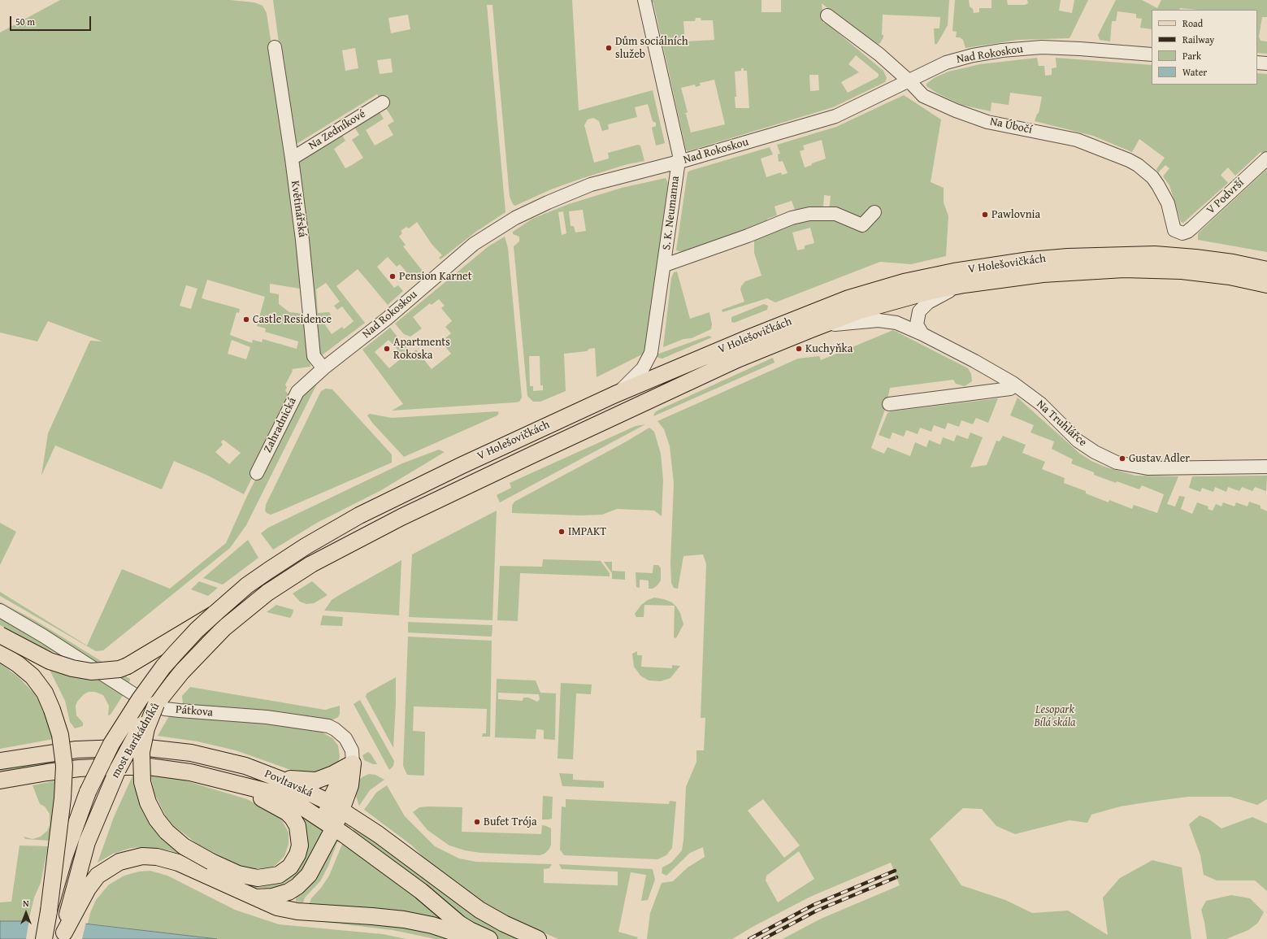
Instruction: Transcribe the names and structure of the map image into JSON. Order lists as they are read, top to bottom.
{
  "streets": {
    "main road": ["V Holešovičkách", "most Barikádníků", "Povltavská"],
    "street": [
      "Nad Rokoskou",
      "Na Úbočí",
      "Na Zedníkové",
      "V Podvrší",
      "Květinářská",
      "S. K. Neumanna",
      "Na Truhlářce",
      "Zahradnická",
      "Pátkova"
    ]
  },
  "crossings": [
    ["Nad Rokoskou", "Na Úbočí"],
    ["Nad Rokoskou", "Květinářská"],
    ["Nad Rokoskou", "S. K. Neumanna"],
    ["Nad Rokoskou", "Zahradnická"],
    ["Na Úbočí", "V Podvrší"],
    ["Na Zedníkové", "Květinářská"],
    ["Květinářská", "Zahradnická"],
    ["S. K. Neumanna", "V Holešovičkách"],
    ["V Holešovičkách", "Na Truhlářce"],
    ["V Holešovičkách", "most Barikádníků"]
  ],
  "parks": ["Lesopark Bílá skála"],
  "places": [
    "Dům sociálních služeb",
    "Pawlovnia",
    "Pension Karnet",
    "Castle Residence",
    "Apartments Rokoska",
    "Kuchyňka",
    "Gustav Adler",
    "IMPAKT",
    "Bufet Trója"
  ],
  "legend": [
    "Road",
    "Railway",
    "Park",
    "Water"
  ],
  "scale_bar": "50 m",
  "north": "top"
}
